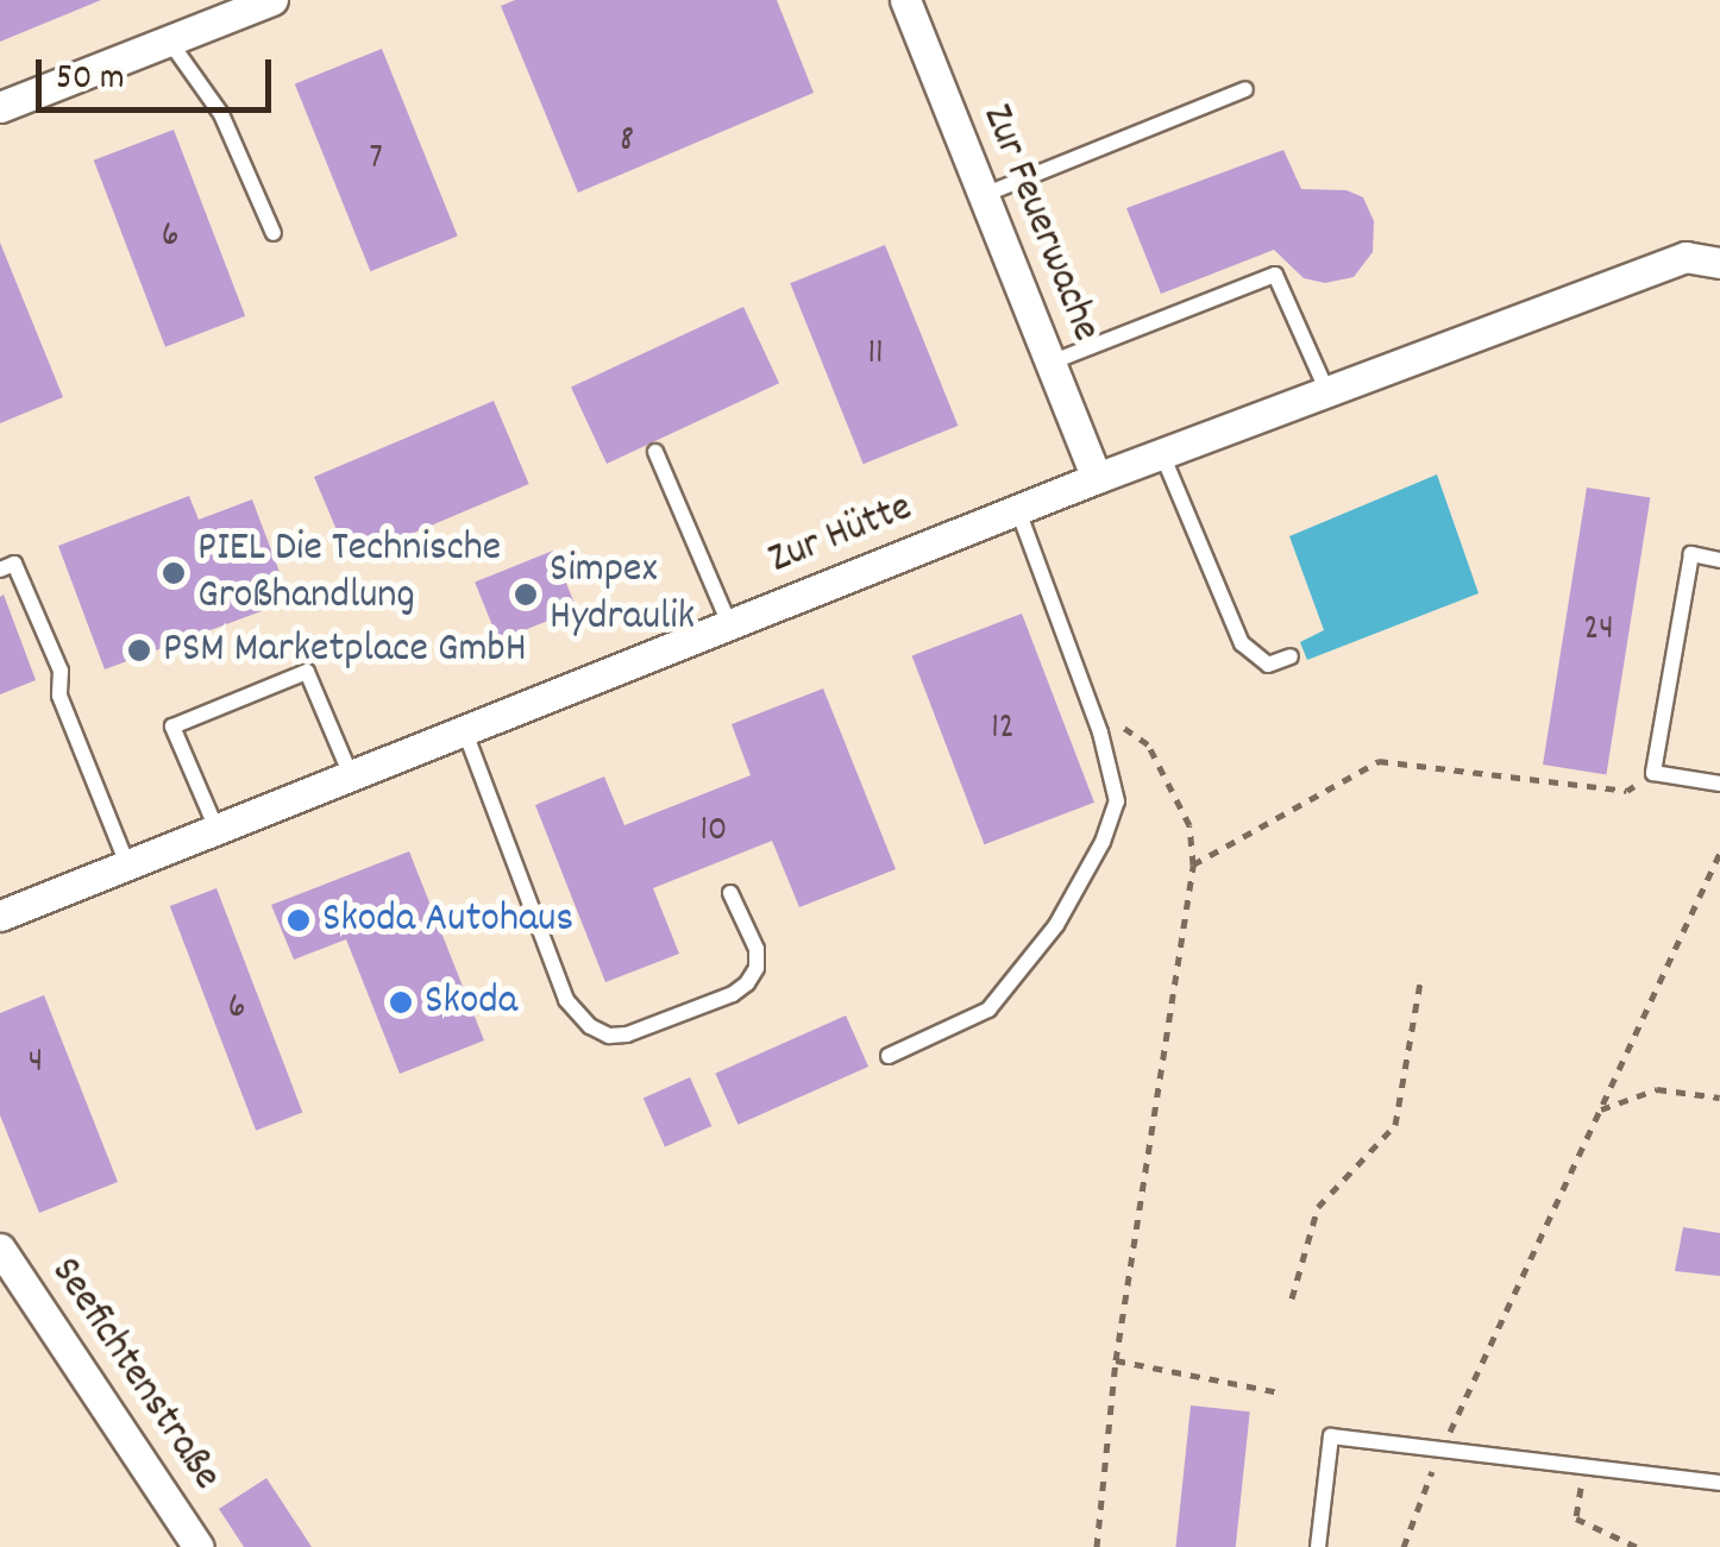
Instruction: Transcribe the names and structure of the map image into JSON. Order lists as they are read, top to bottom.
{
  "streets": {
    "street": ["Zur Feuerwache", "Zur Hütte", "Seefichtenstraße"]
  },
  "crossings": [
    ["Zur Feuerwache", "Zur Hütte"]
  ],
  "places": [
    "PIEL Die Technische Großhandlung",
    "Simpex Hydraulik",
    "PSM Marketplace GmbH",
    "Skoda Autohaus",
    "Skoda"
  ],
  "house_numbers": [
    "8",
    "7",
    "6",
    "11",
    "24",
    "12",
    "10",
    "6",
    "4"
  ],
  "scale_bar": "50 m"
}
